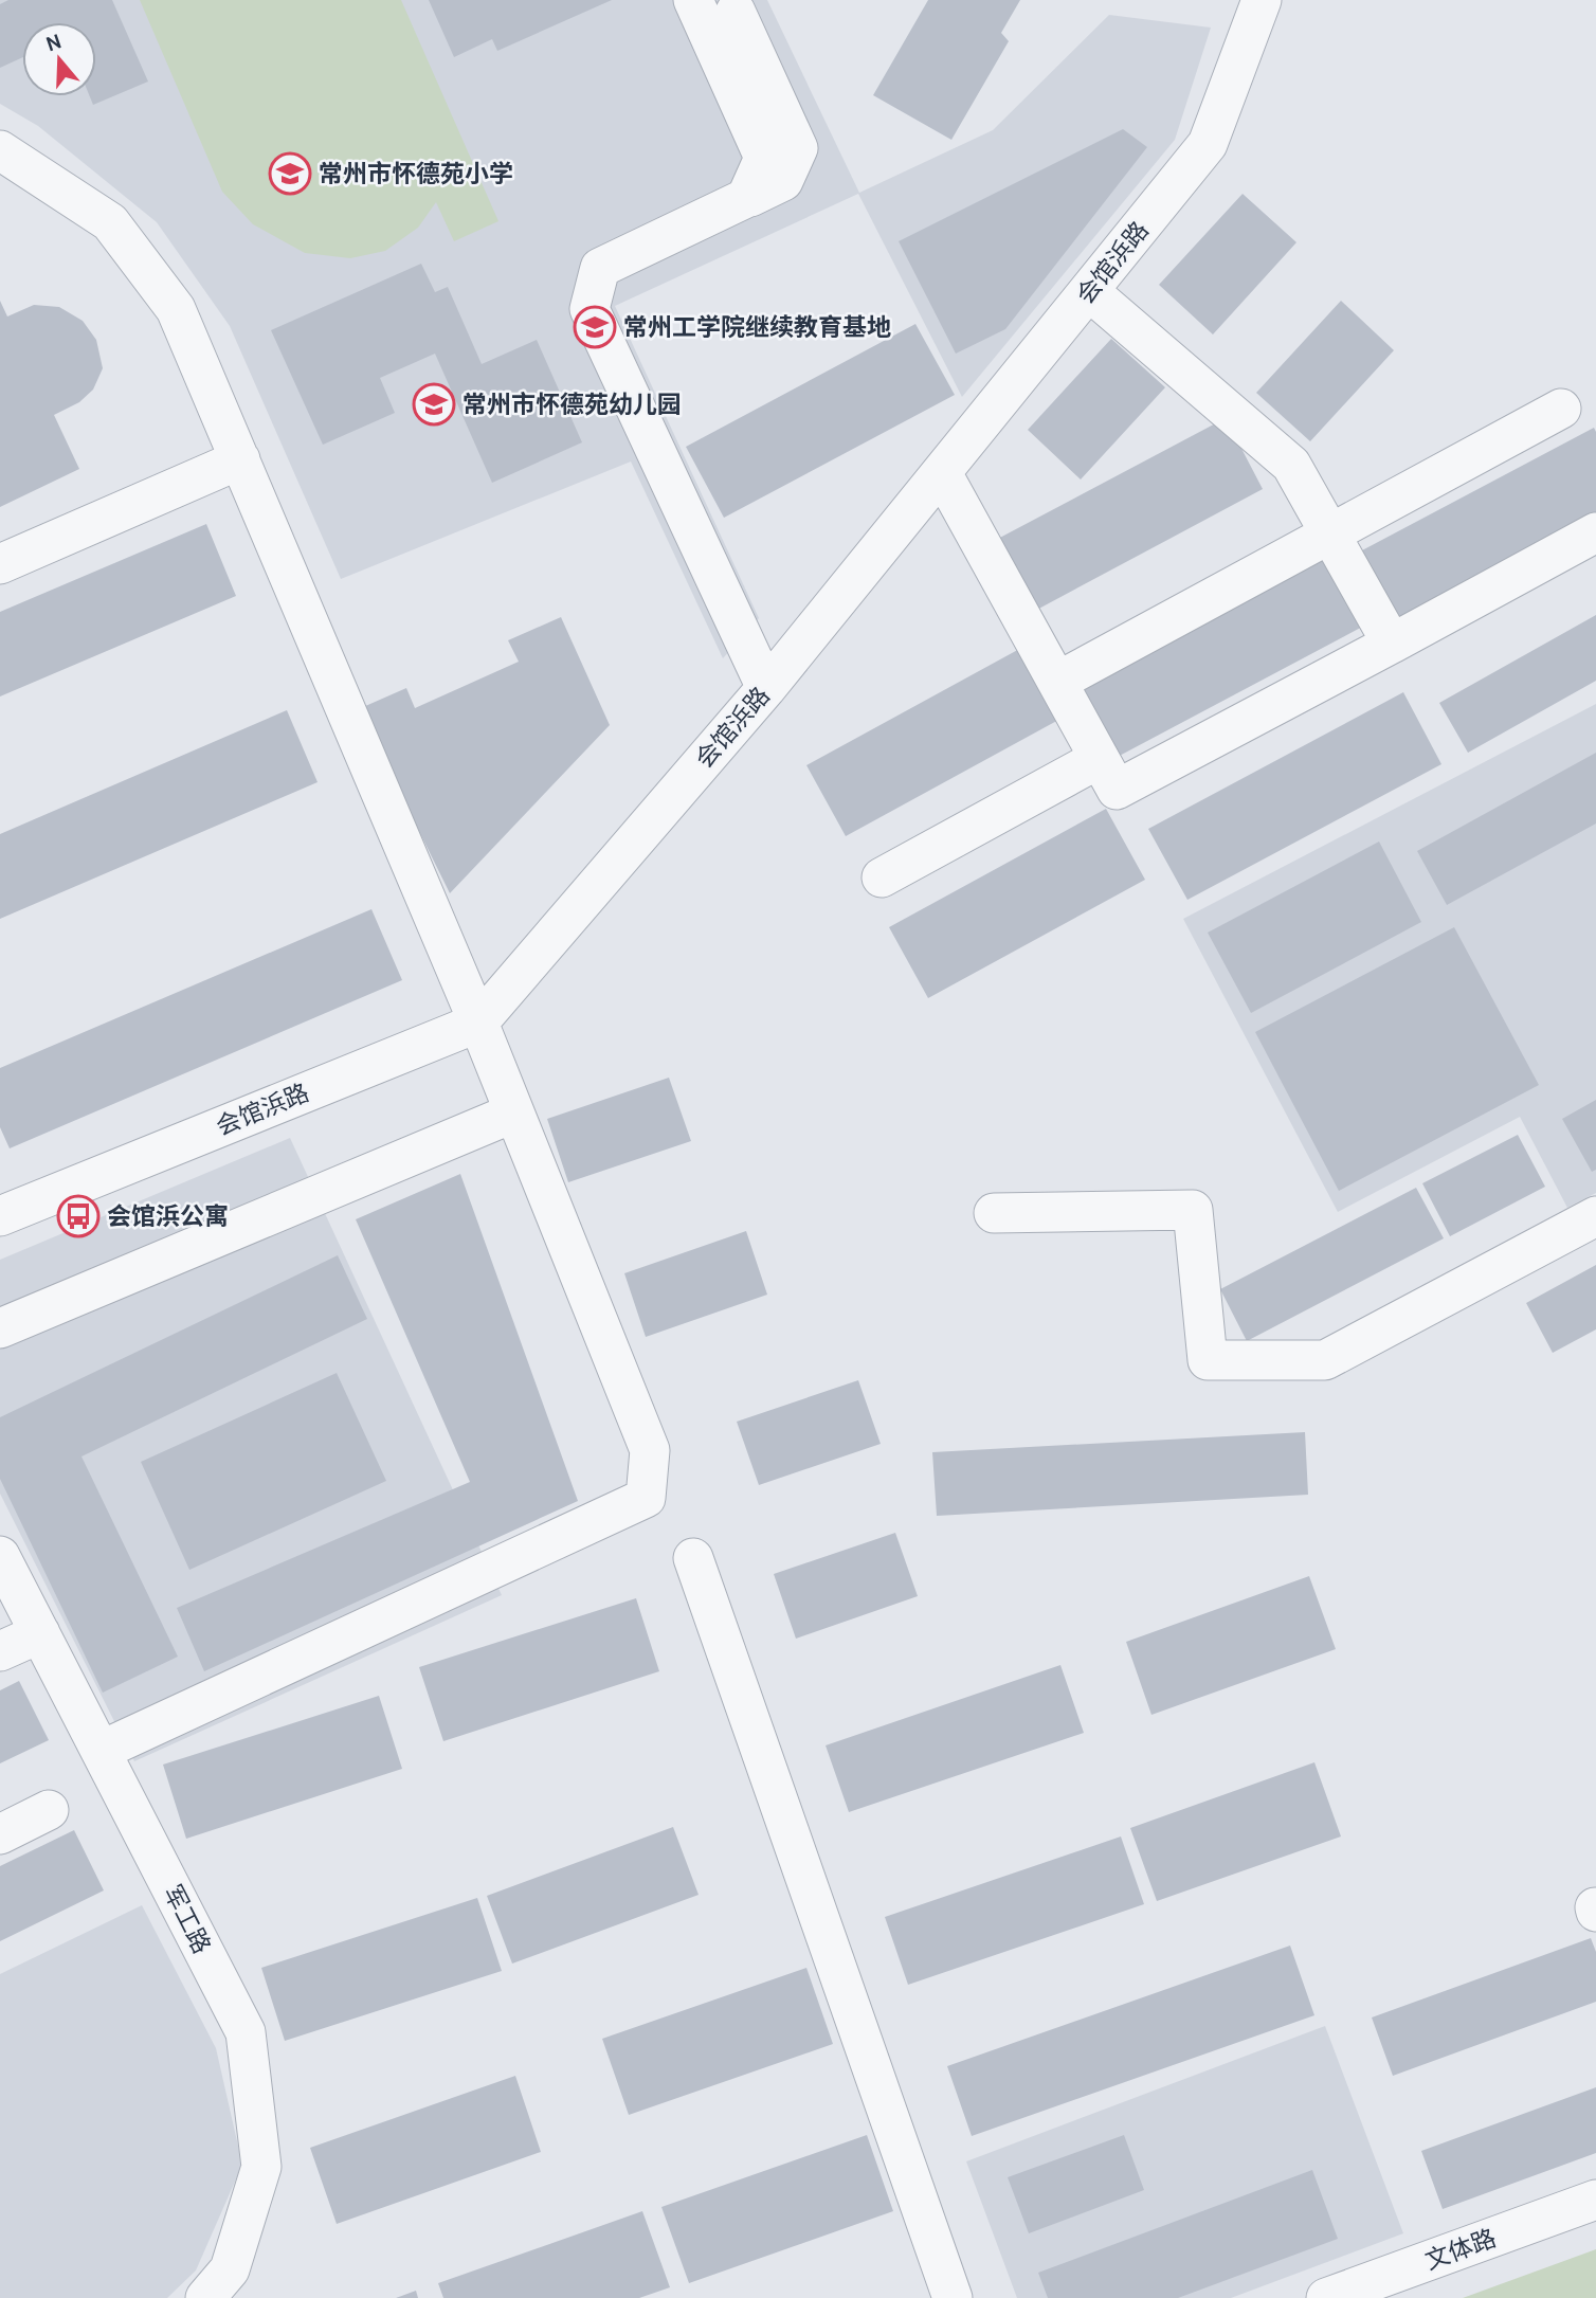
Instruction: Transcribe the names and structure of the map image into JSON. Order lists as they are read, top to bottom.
{
  "streets": {
    "street": ["会馆浜路", "军工路", "文体路"]
  },
  "places": {
    "school or university": ["常州市怀德苑小学", "常州工学院继续教育基地", "常州市怀德苑幼儿园"],
    "bus stop": ["会馆浜公寓"]
  },
  "north": "top"
}
